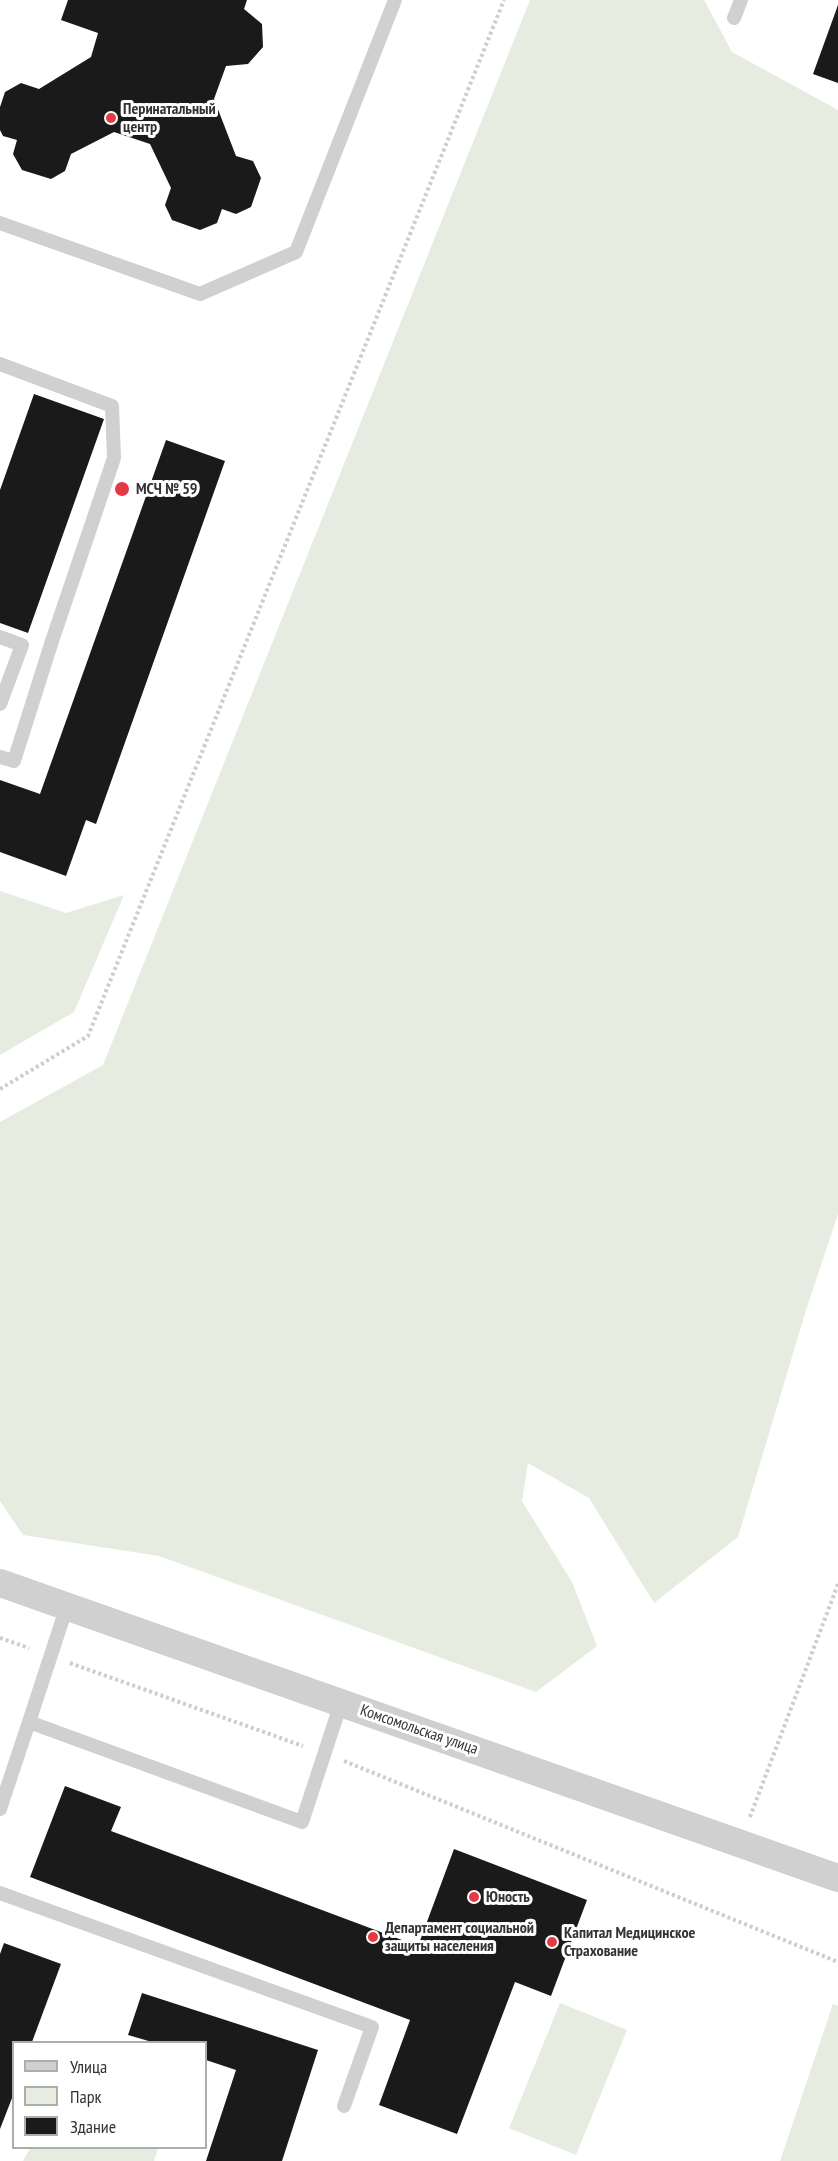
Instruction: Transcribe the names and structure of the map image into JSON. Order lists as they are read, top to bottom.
{
  "streets": {
    "street": ["Комсомольская улица"]
  },
  "places": [
    "Перинатальный центр",
    "МСЧ № 59",
    "Юность",
    "Департамент социальной защиты населения",
    "Капитал Медицинское Страхование"
  ],
  "legend": ["Улица", "Парк", "Здание"]
}
